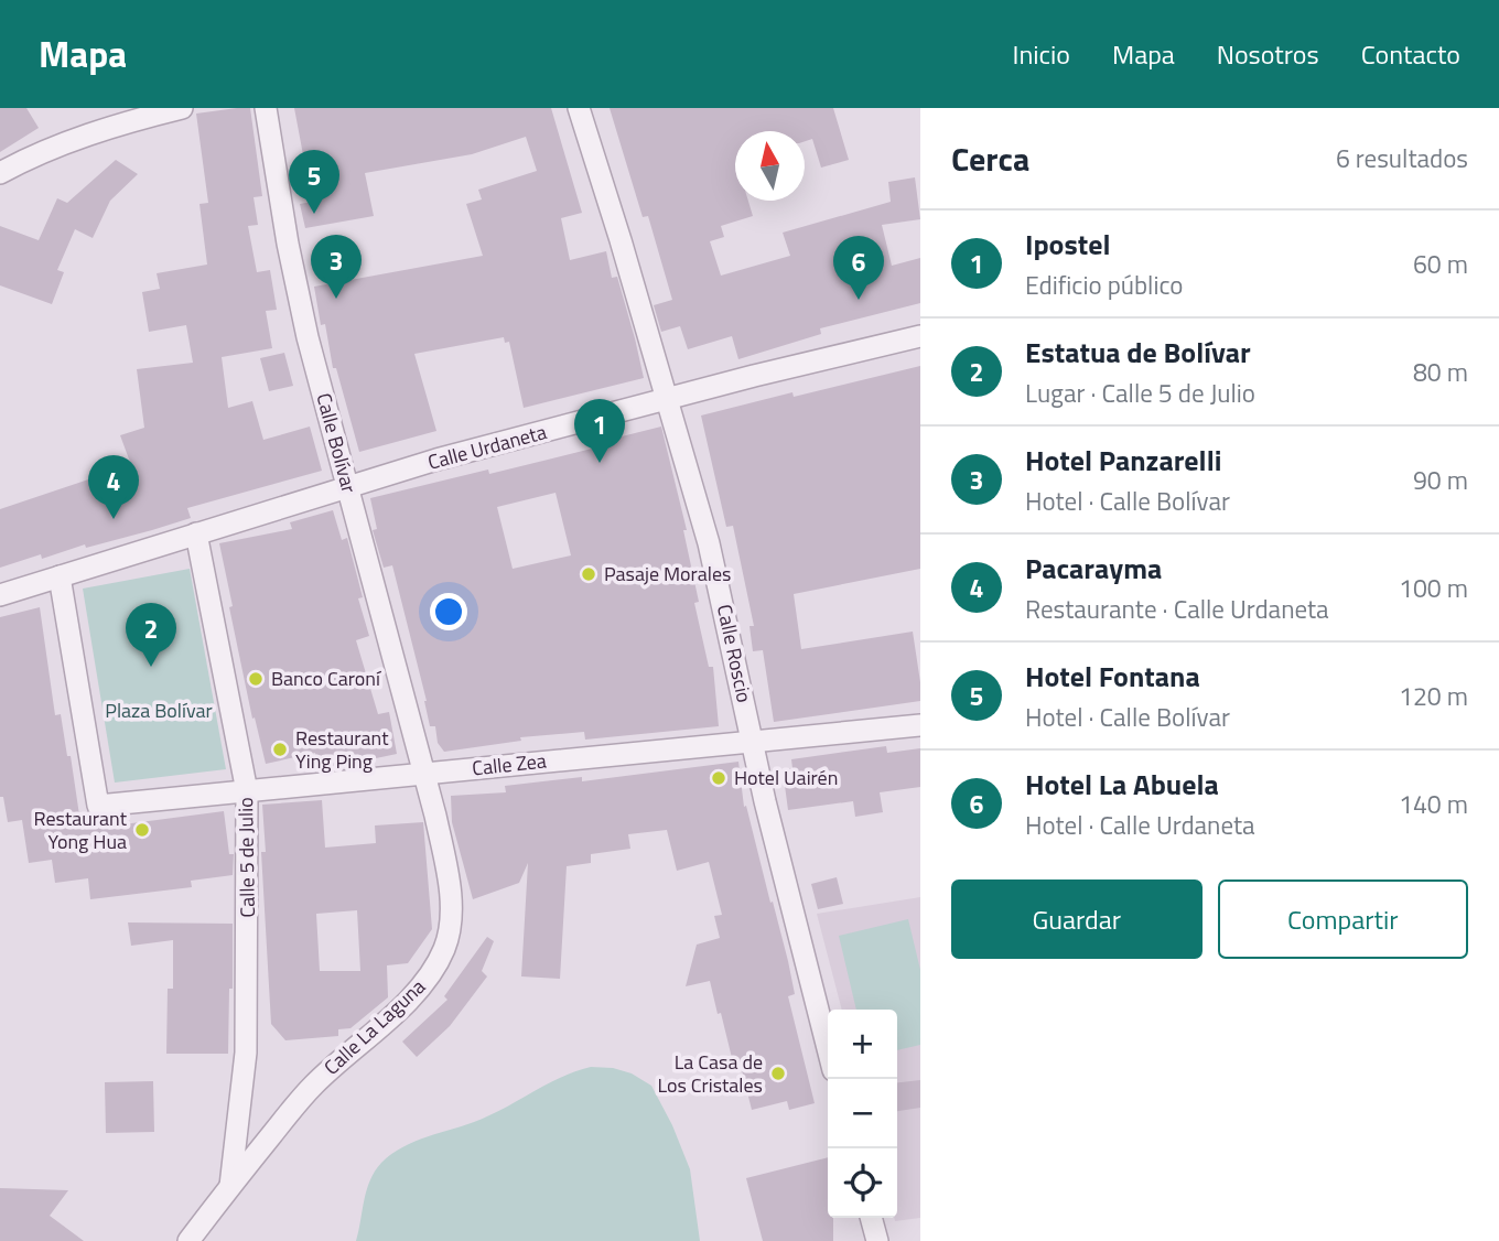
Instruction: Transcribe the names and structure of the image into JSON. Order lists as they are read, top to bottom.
{
  "streets": {
    "street": [
      "Calle Bolívar",
      "Calle Urdaneta",
      "Calle Roscio",
      "Calle Zea",
      "Calle 5 de Julio",
      "Calle La Laguna"
    ]
  },
  "crossings": [
    ["Calle Bolívar", "Calle Urdaneta"],
    ["Calle Bolívar", "Calle Zea"],
    ["Calle Bolívar", "Calle La Laguna"],
    ["Calle Urdaneta", "Calle Roscio"],
    ["Calle Urdaneta", "Calle Zea"],
    ["Calle Urdaneta", "Calle 5 de Julio"],
    ["Calle Roscio", "Calle Zea"],
    ["Calle Zea", "Calle 5 de Julio"],
    ["Calle Zea", "Calle La Laguna"],
    ["Calle 5 de Julio", "Calle La Laguna"]
  ],
  "parks": ["Plaza Bolívar"],
  "places": [
    "Pasaje Morales",
    "Banco Caroní",
    "Restaurant Ying Ping",
    "Hotel Uairén",
    "Restaurant Yong Hua",
    "La Casa de Los Cristales"
  ],
  "north": "top",
  "page": {
    "header": "Mapa",
    "nav": [
      "Inicio",
      "Mapa",
      "Nosotros",
      "Contacto"
    ],
    "heading": ["Cerca", "6 resultados"],
    "pins": [
      "5",
      "3",
      "6",
      "1",
      "4",
      "2"
    ],
    "list": [
      {
        "mark": "1",
        "name": "Ipostel",
        "note": "Edificio público",
        "value": "60 m"
      },
      {
        "mark": "2",
        "name": "Estatua de Bolívar",
        "note": "Lugar · Calle 5 de Julio",
        "value": "80 m"
      },
      {
        "mark": "3",
        "name": "Hotel Panzarelli",
        "note": "Hotel · Calle Bolívar",
        "value": "90 m"
      },
      {
        "mark": "4",
        "name": "Pacarayma",
        "note": "Restaurante · Calle Urdaneta",
        "value": "100 m"
      },
      {
        "mark": "5",
        "name": "Hotel Fontana",
        "note": "Hotel · Calle Bolívar",
        "value": "120 m"
      },
      {
        "mark": "6",
        "name": "Hotel La Abuela",
        "note": "Hotel · Calle Urdaneta",
        "value": "140 m"
      }
    ],
    "buttons": ["Guardar", "Compartir"],
    "map_buttons": ["+", "−"]
  }
}
